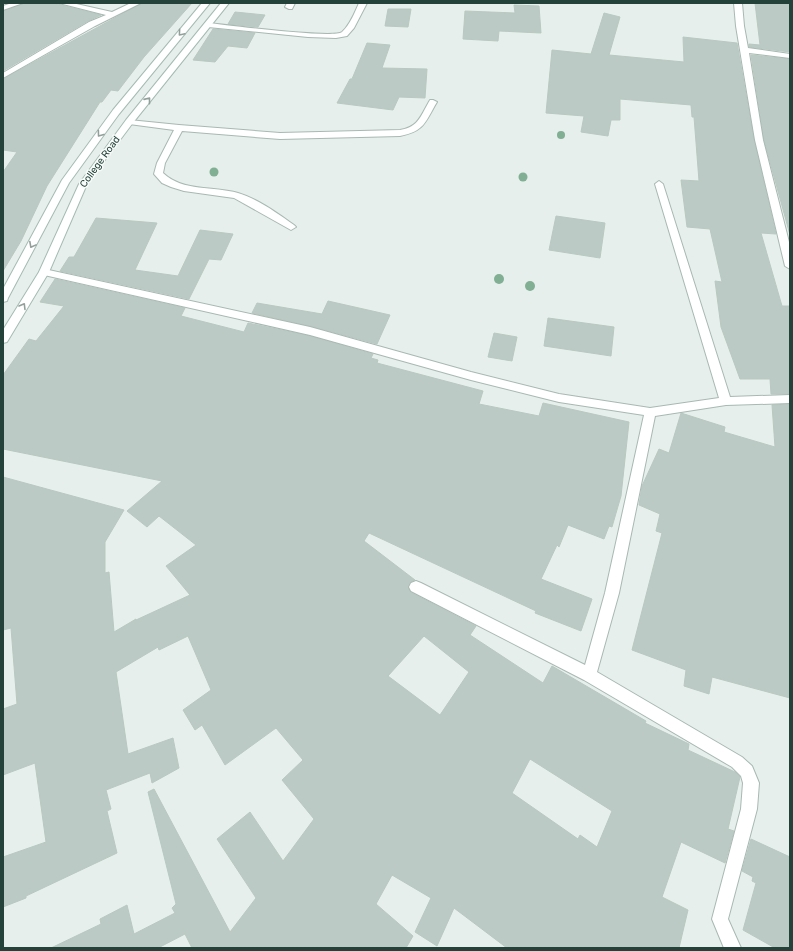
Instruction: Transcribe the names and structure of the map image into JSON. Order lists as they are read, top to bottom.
{
  "streets": {
    "street": ["College Road"]
  }
}
